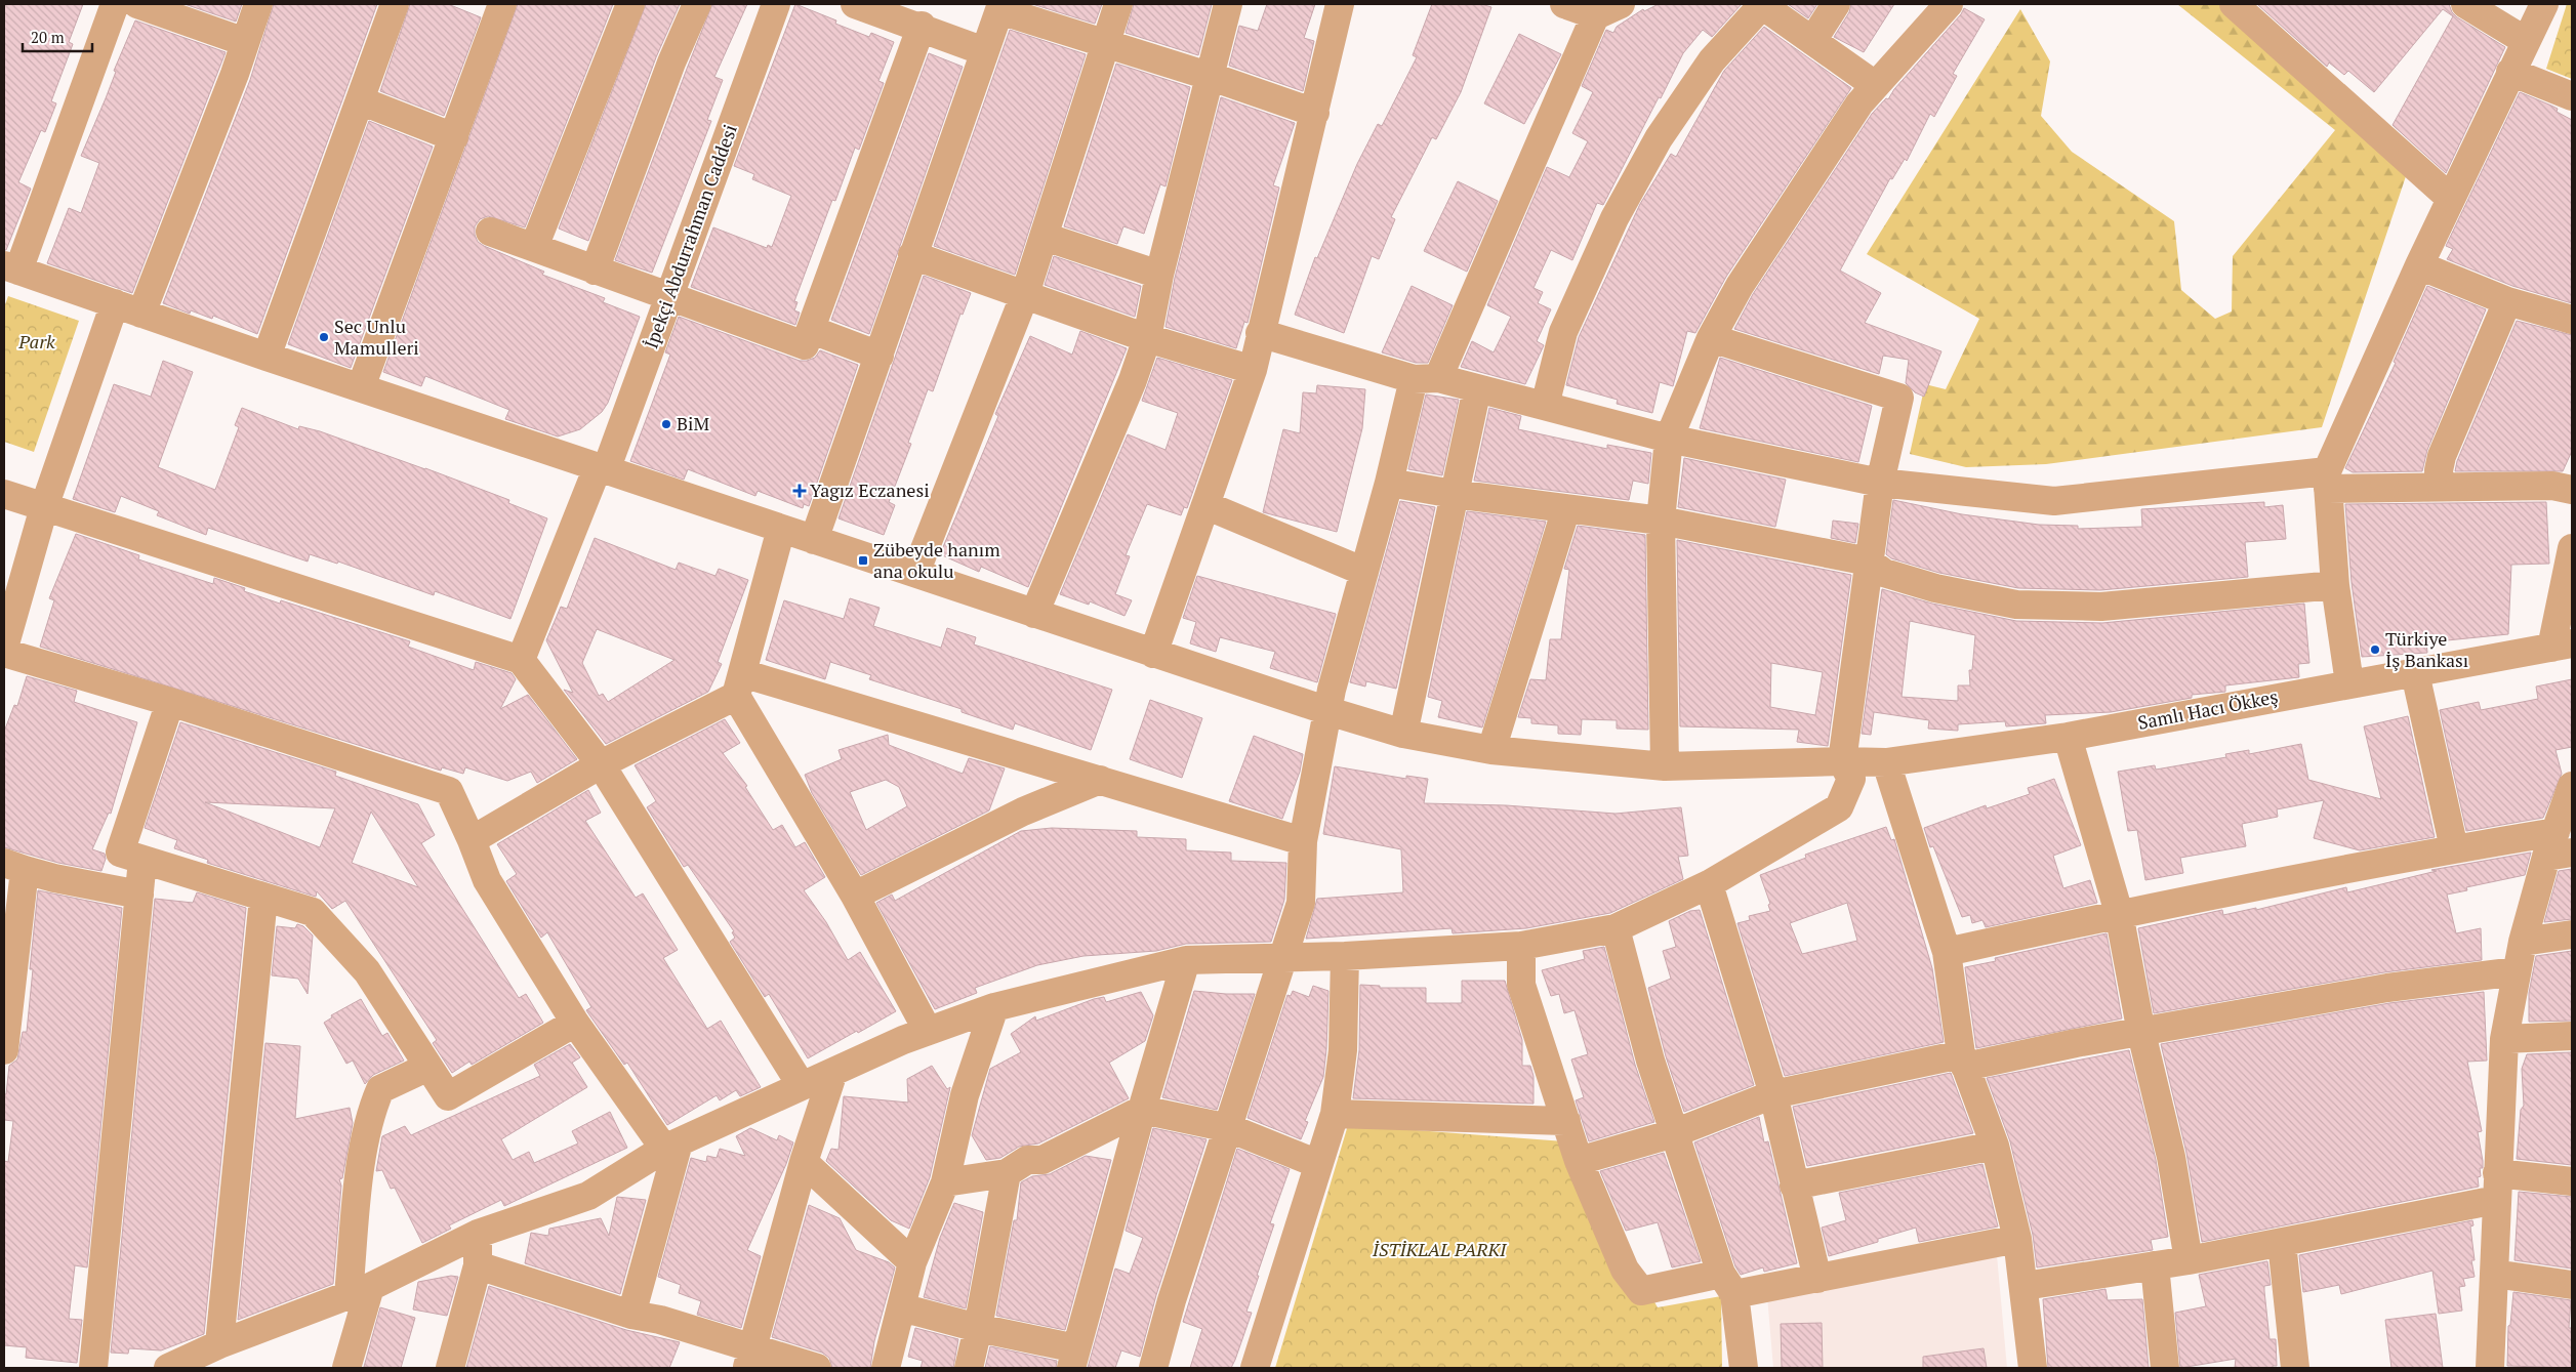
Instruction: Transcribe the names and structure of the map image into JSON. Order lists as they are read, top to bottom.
{
  "streets": {
    "street": ["İpekçi Abdurrahman Caddesi", "Samlı Hacı Ökkeş"]
  },
  "crossings": [
    ["İpekçi Abdurrahman Caddesi", "Samlı Hacı Ökkeş"]
  ],
  "parks": ["Park", "İSTİKLAL PARKI"],
  "places": {
    "other": ["Sec Unlu Mamulleri", "BiM", "Türkiye İş Bankası"],
    "health": ["Yagız Eczanesi"],
    "transit": ["Zübeyde hanım ana okulu"]
  },
  "scale_bar": "20 m"
}
